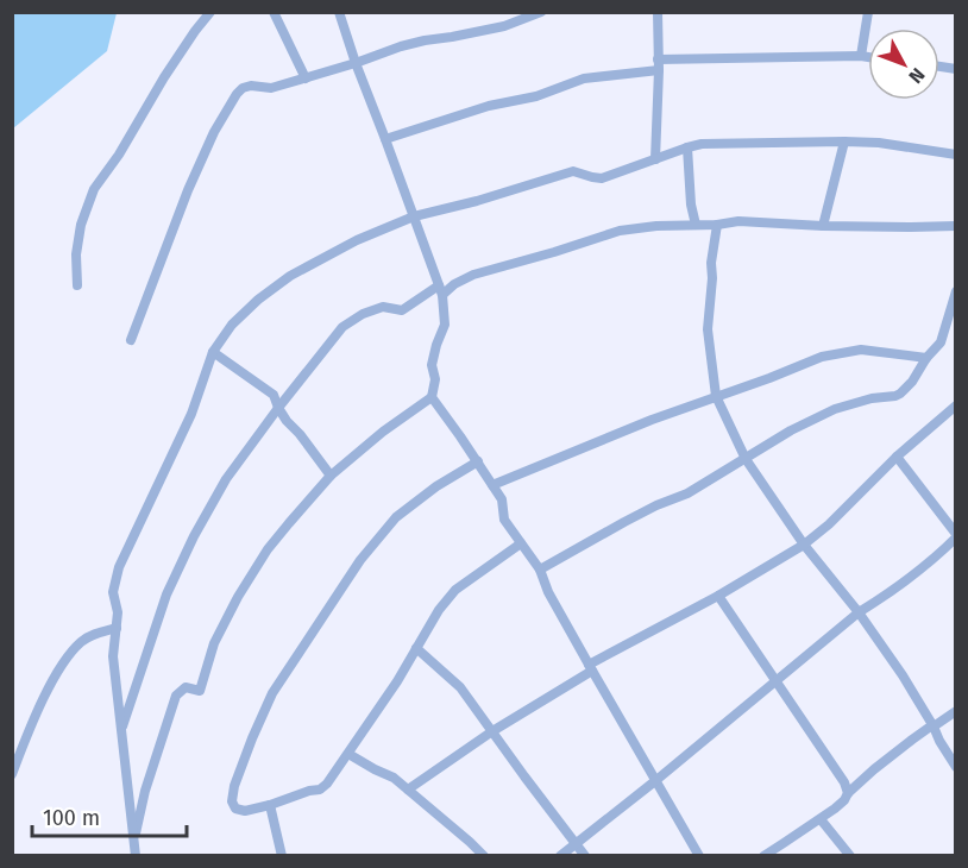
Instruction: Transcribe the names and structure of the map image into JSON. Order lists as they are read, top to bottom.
{
  "scale_bar": "100 m",
  "north": "bottom right"
}
